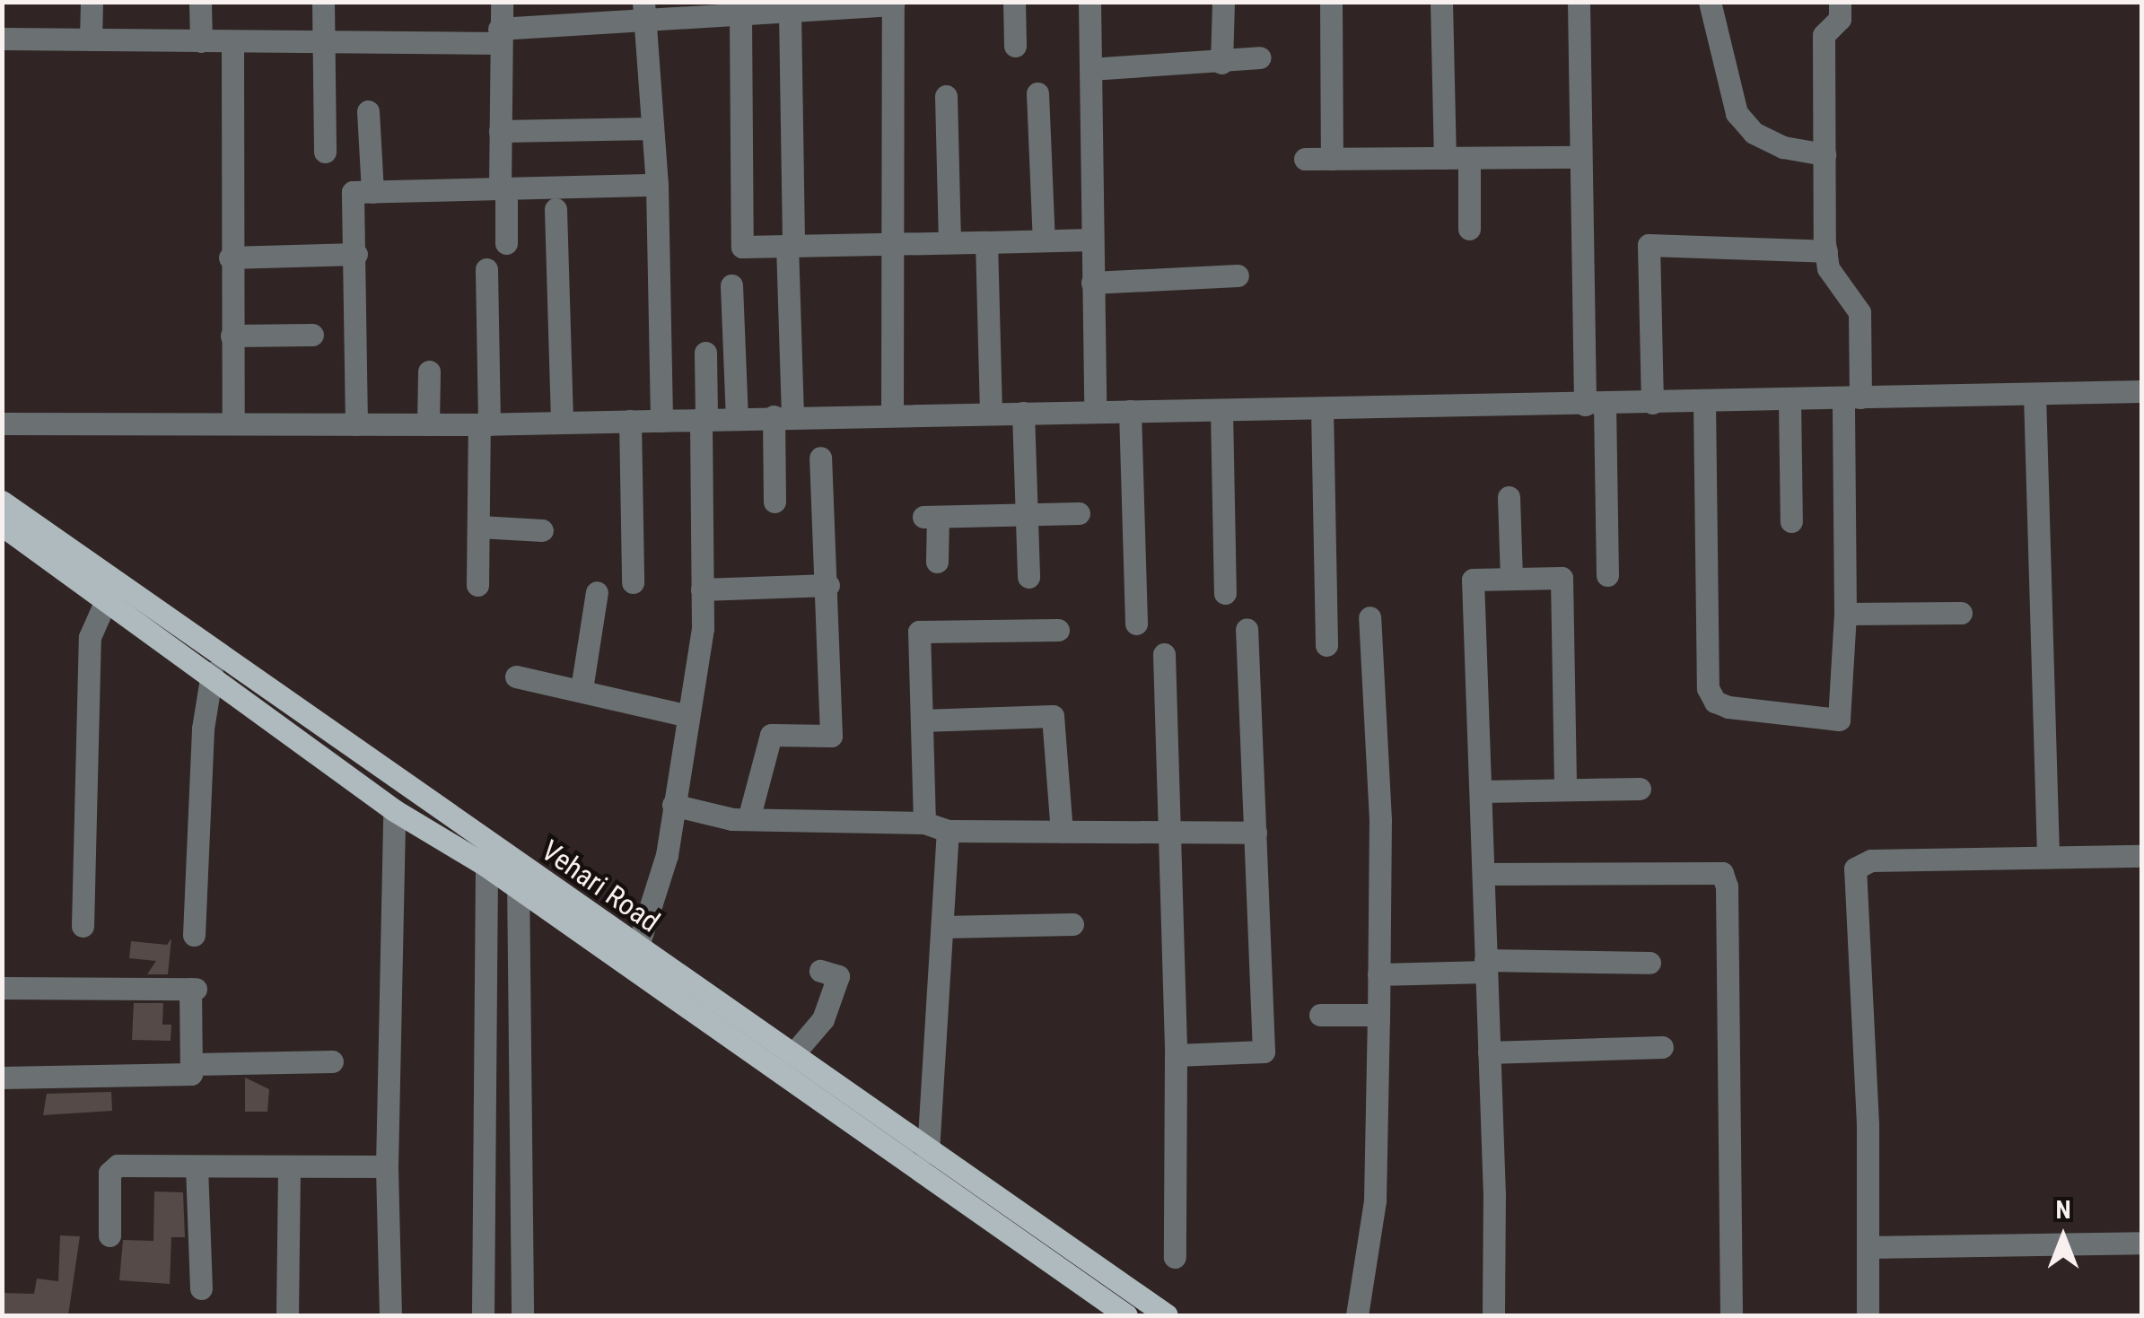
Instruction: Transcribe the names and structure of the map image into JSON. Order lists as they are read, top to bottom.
{
  "streets": {
    "main road": ["Vehari Road"]
  },
  "north": "top"
}
